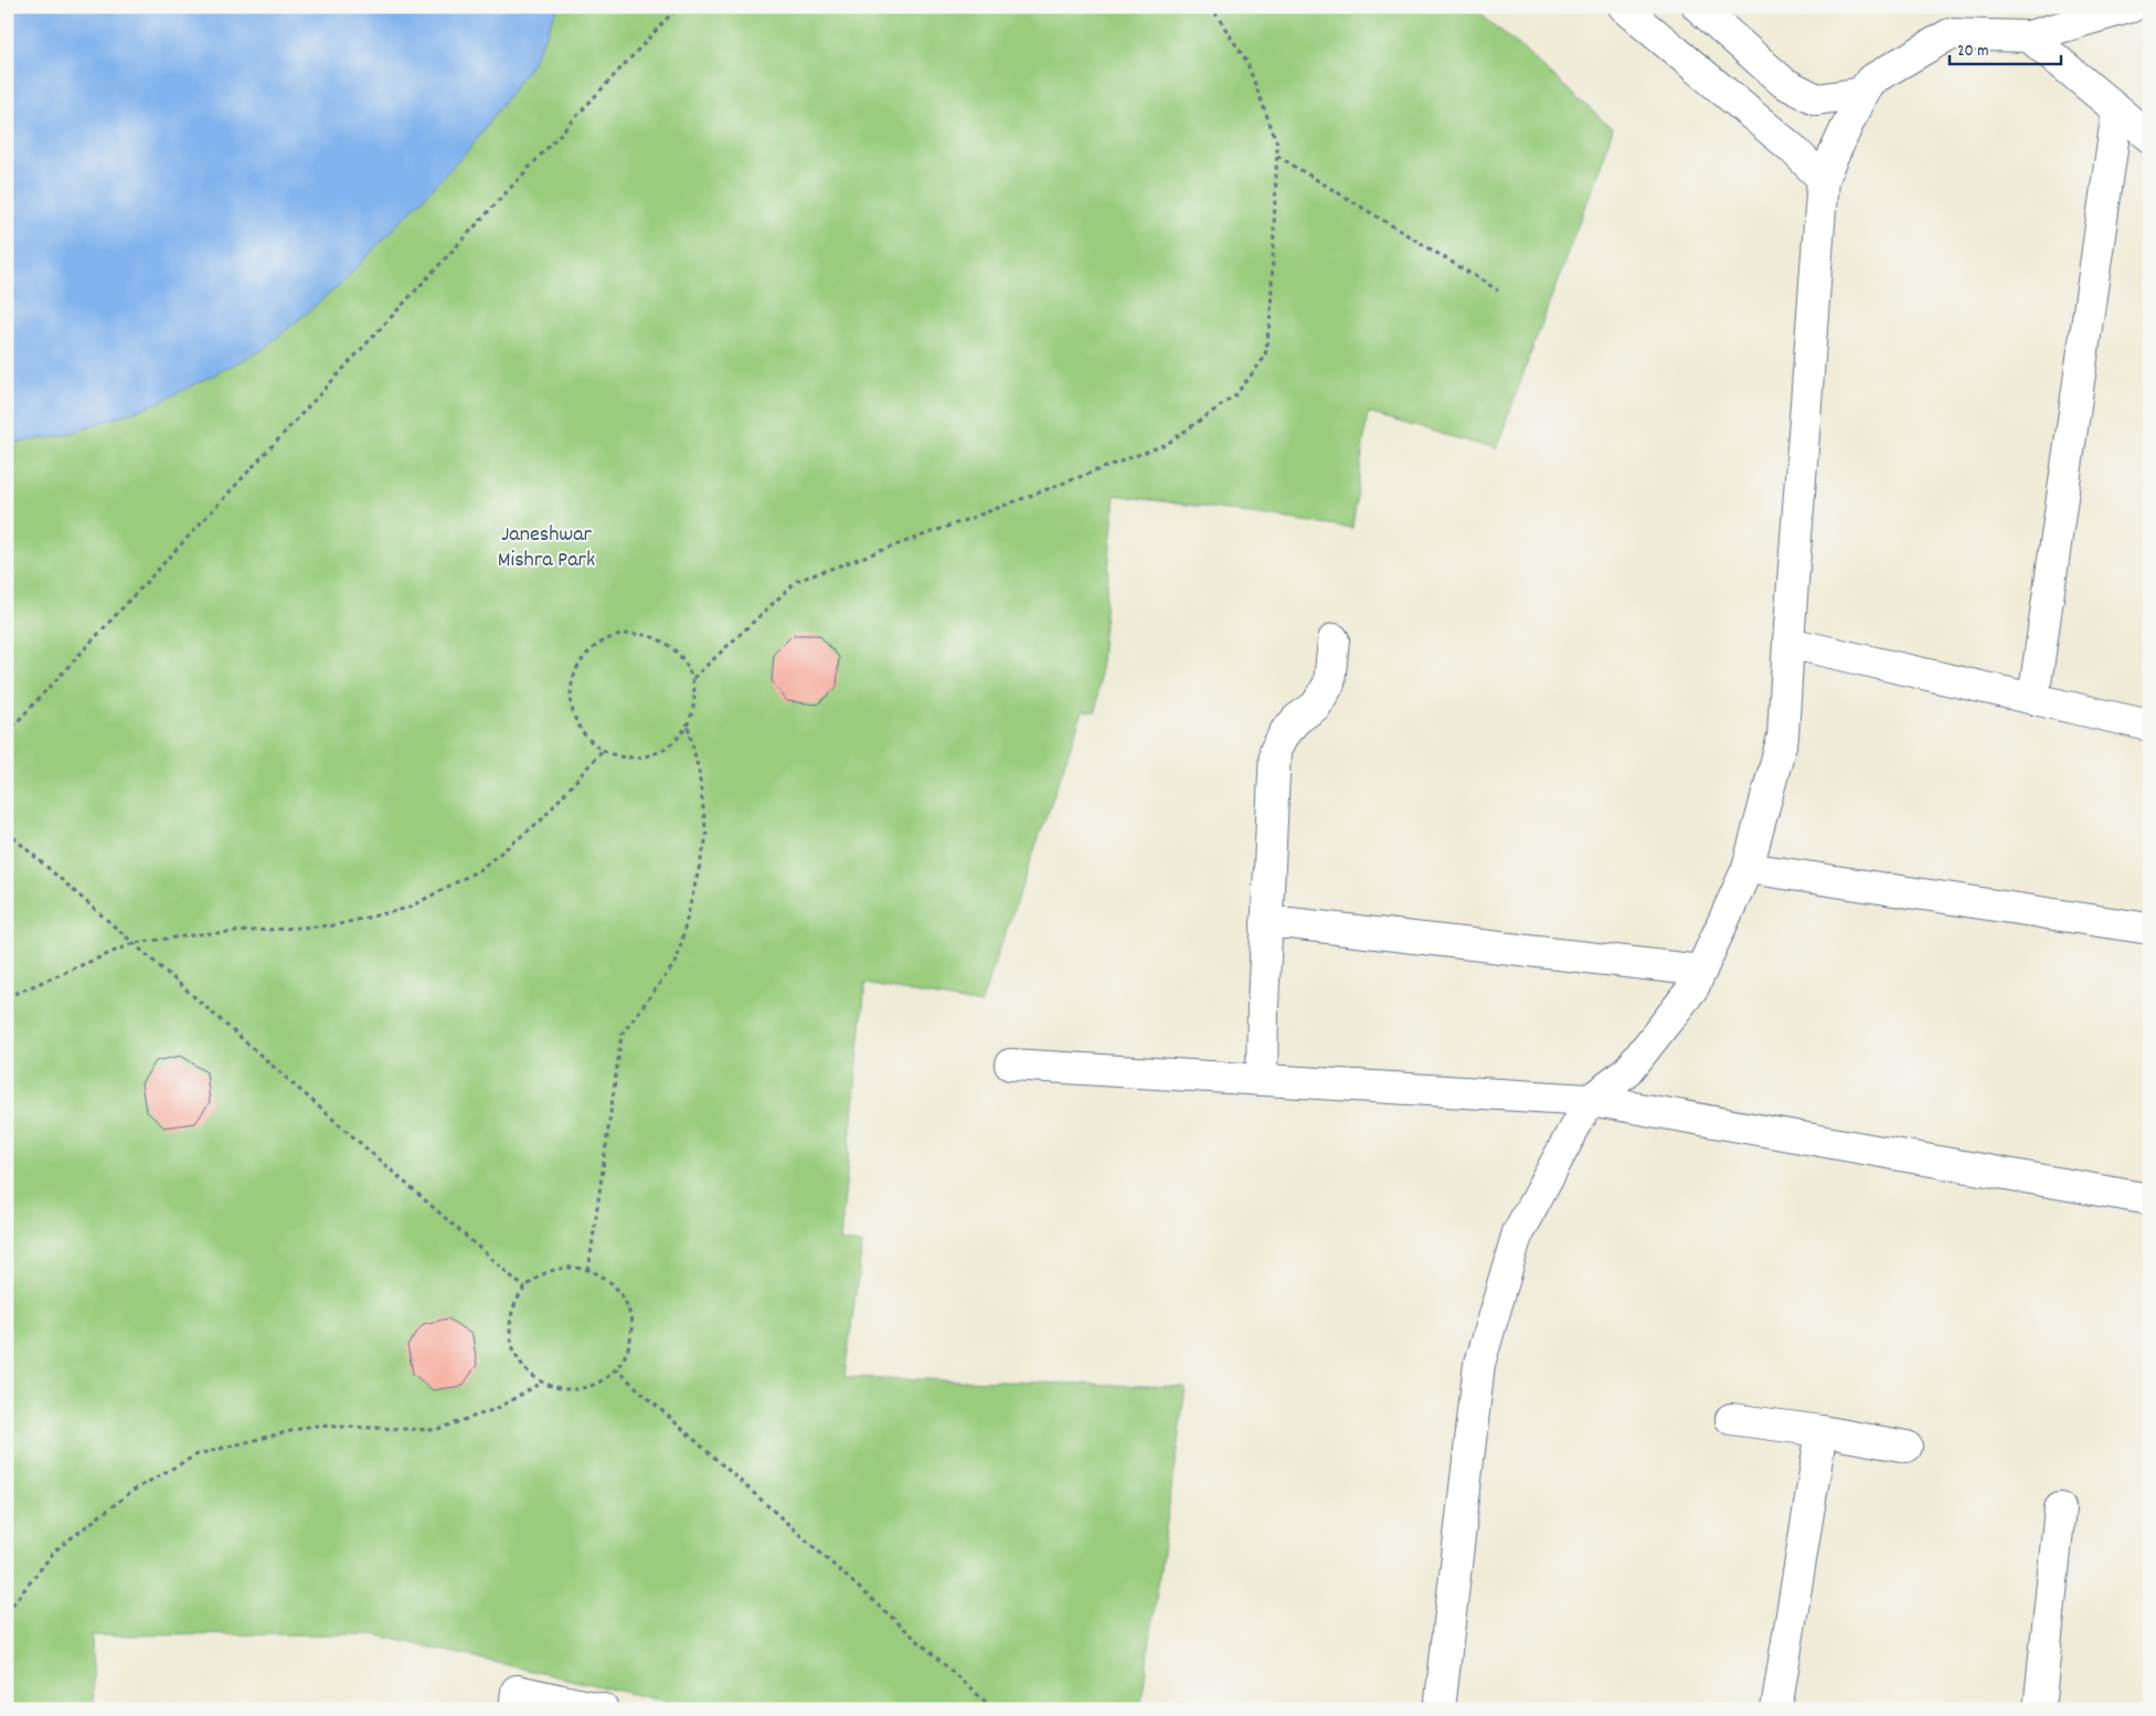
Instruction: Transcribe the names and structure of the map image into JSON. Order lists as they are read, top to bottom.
{
  "parks": ["Janeshwar Mishra Park"],
  "scale_bar": "20 m"
}
